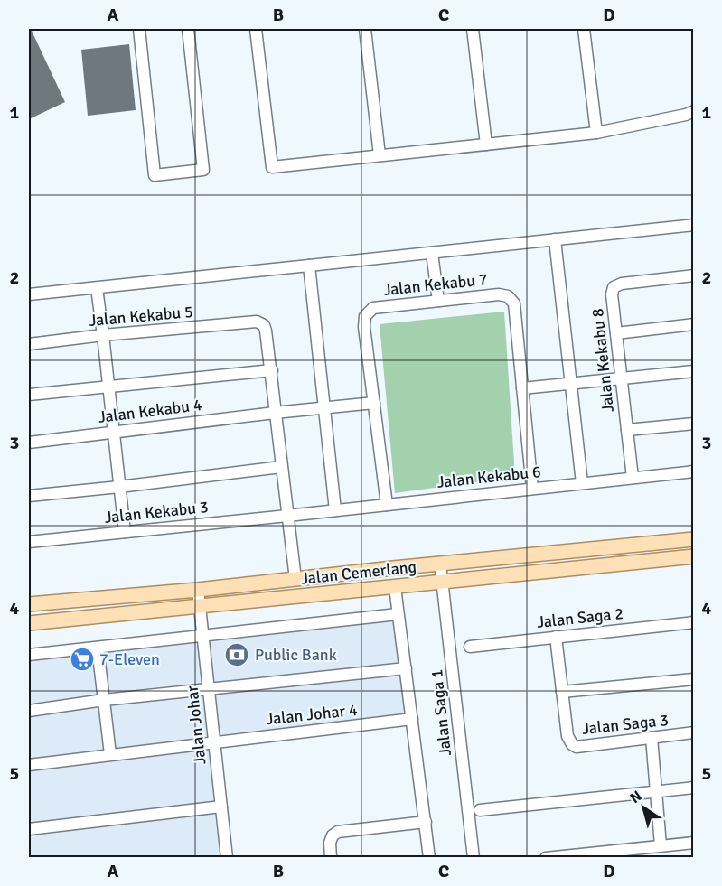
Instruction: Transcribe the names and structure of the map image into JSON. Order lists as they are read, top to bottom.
{
  "streets": {
    "main road": ["Jalan Cemerlang"],
    "street": [
      "Jalan Kekabu 7",
      "Jalan Kekabu 5",
      "Jalan Kekabu 8",
      "Jalan Kekabu 4",
      "Jalan Kekabu 6",
      "Jalan Kekabu 3",
      "Jalan Saga 2",
      "Jalan Saga 1",
      "Jalan Johar 4",
      "Jalan Saga 3",
      "Jalan Johar"
    ]
  },
  "crossings": [
    ["Jalan Kekabu 7", "Jalan Kekabu 4"],
    ["Jalan Kekabu 7", "Jalan Kekabu 6"],
    ["Jalan Kekabu 8", "Jalan Kekabu 6"],
    ["Jalan Kekabu 6", "Jalan Kekabu 3"],
    ["Jalan Cemerlang", "Jalan Saga 1"],
    ["Jalan Cemerlang", "Jalan Johar"],
    ["Jalan Saga 2", "Jalan Saga 3"],
    ["Jalan Johar 4", "Jalan Johar"]
  ],
  "places": {
    "bank": ["Public Bank"],
    "supermarket": ["7-Eleven"]
  },
  "north": "top left",
  "grid": {
    "columns": [
      "A",
      "B",
      "C",
      "D"
    ],
    "rows": [
      "1",
      "2",
      "3",
      "4",
      "5"
    ]
  }
}
